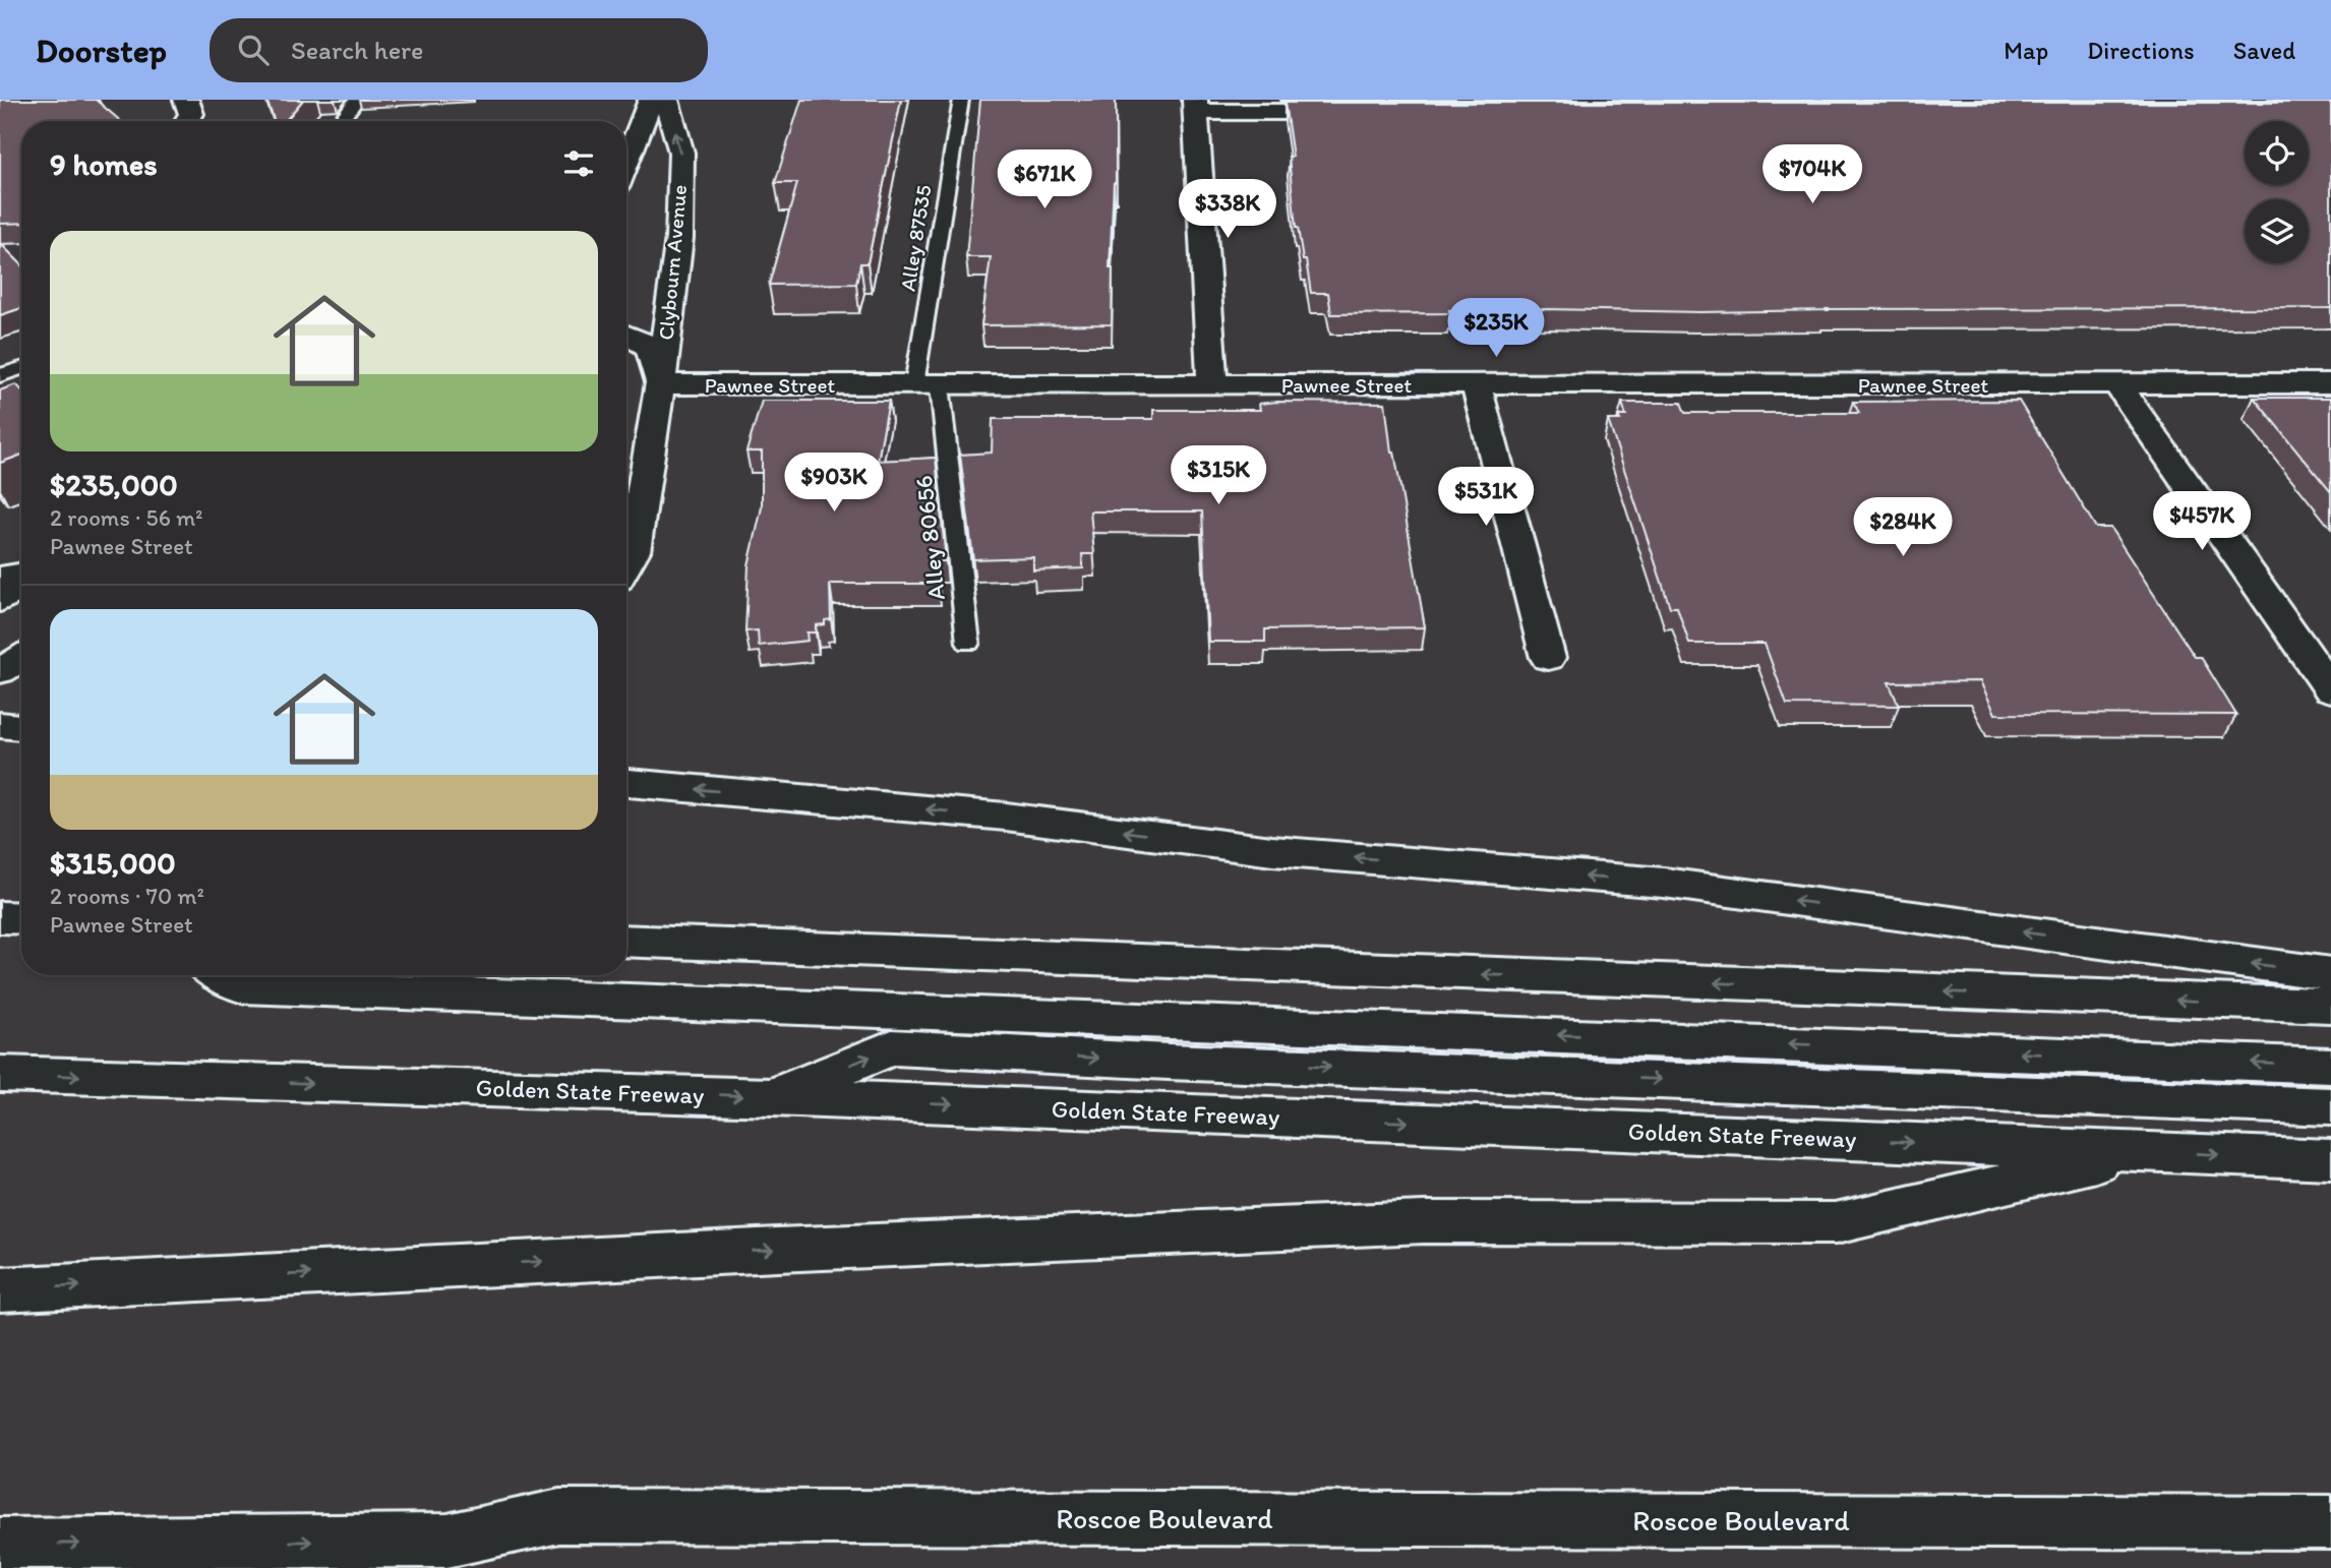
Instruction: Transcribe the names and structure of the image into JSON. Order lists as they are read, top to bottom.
{
  "streets": {
    "main road": [
      "Clybourn Avenue",
      "Pawnee Street",
      "Golden State Freeway",
      "Roscoe Boulevard"
    ],
    "lane": ["Alley 87535", "Alley 80656"]
  },
  "crossings": [
    ["Alley 87535", "Pawnee Street"],
    ["Alley 87535", "Alley 80656"],
    ["Clybourn Avenue", "Pawnee Street"],
    ["Pawnee Street", "Alley 80656"]
  ],
  "one_way": ["Clybourn Avenue"],
  "page": {
    "header": "Doorstep",
    "search": "Search here",
    "nav": ["Map", "Directions", "Saved"],
    "heading": "9 homes",
    "price": [
      "$704K",
      "$671K",
      "$338K",
      "$235K",
      "$315K",
      "$903K",
      "$531K",
      "$457K",
      "$284K"
    ],
    "list": [
      {
        "name": "$235,000",
        "note": "2 rooms · 56 m² · Pawnee Street"
      },
      {
        "name": "$315,000",
        "note": "2 rooms · 70 m² · Pawnee Street"
      }
    ]
  }
}
